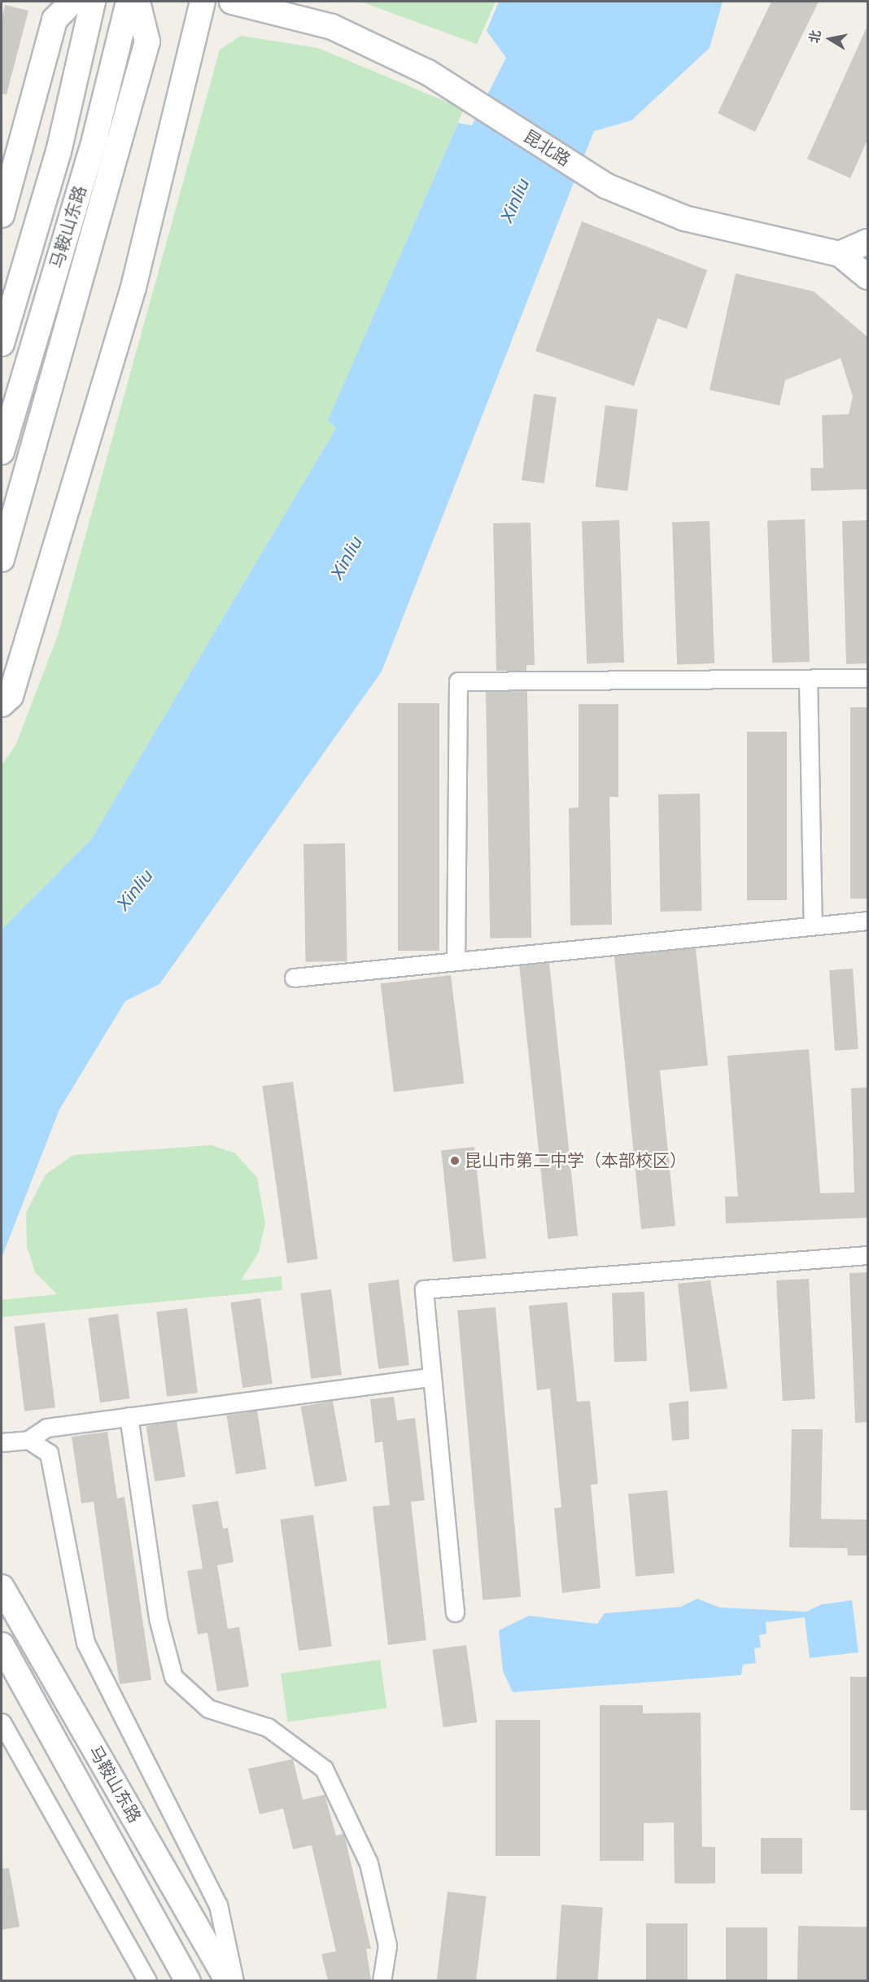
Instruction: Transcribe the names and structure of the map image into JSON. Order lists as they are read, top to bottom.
{
  "streets": {
    "main road": ["昆北路", "马鞍山东路"]
  },
  "water": ["Xinliu"],
  "places": ["昆山市第二中学（本部校区）"],
  "north": "left"
}
